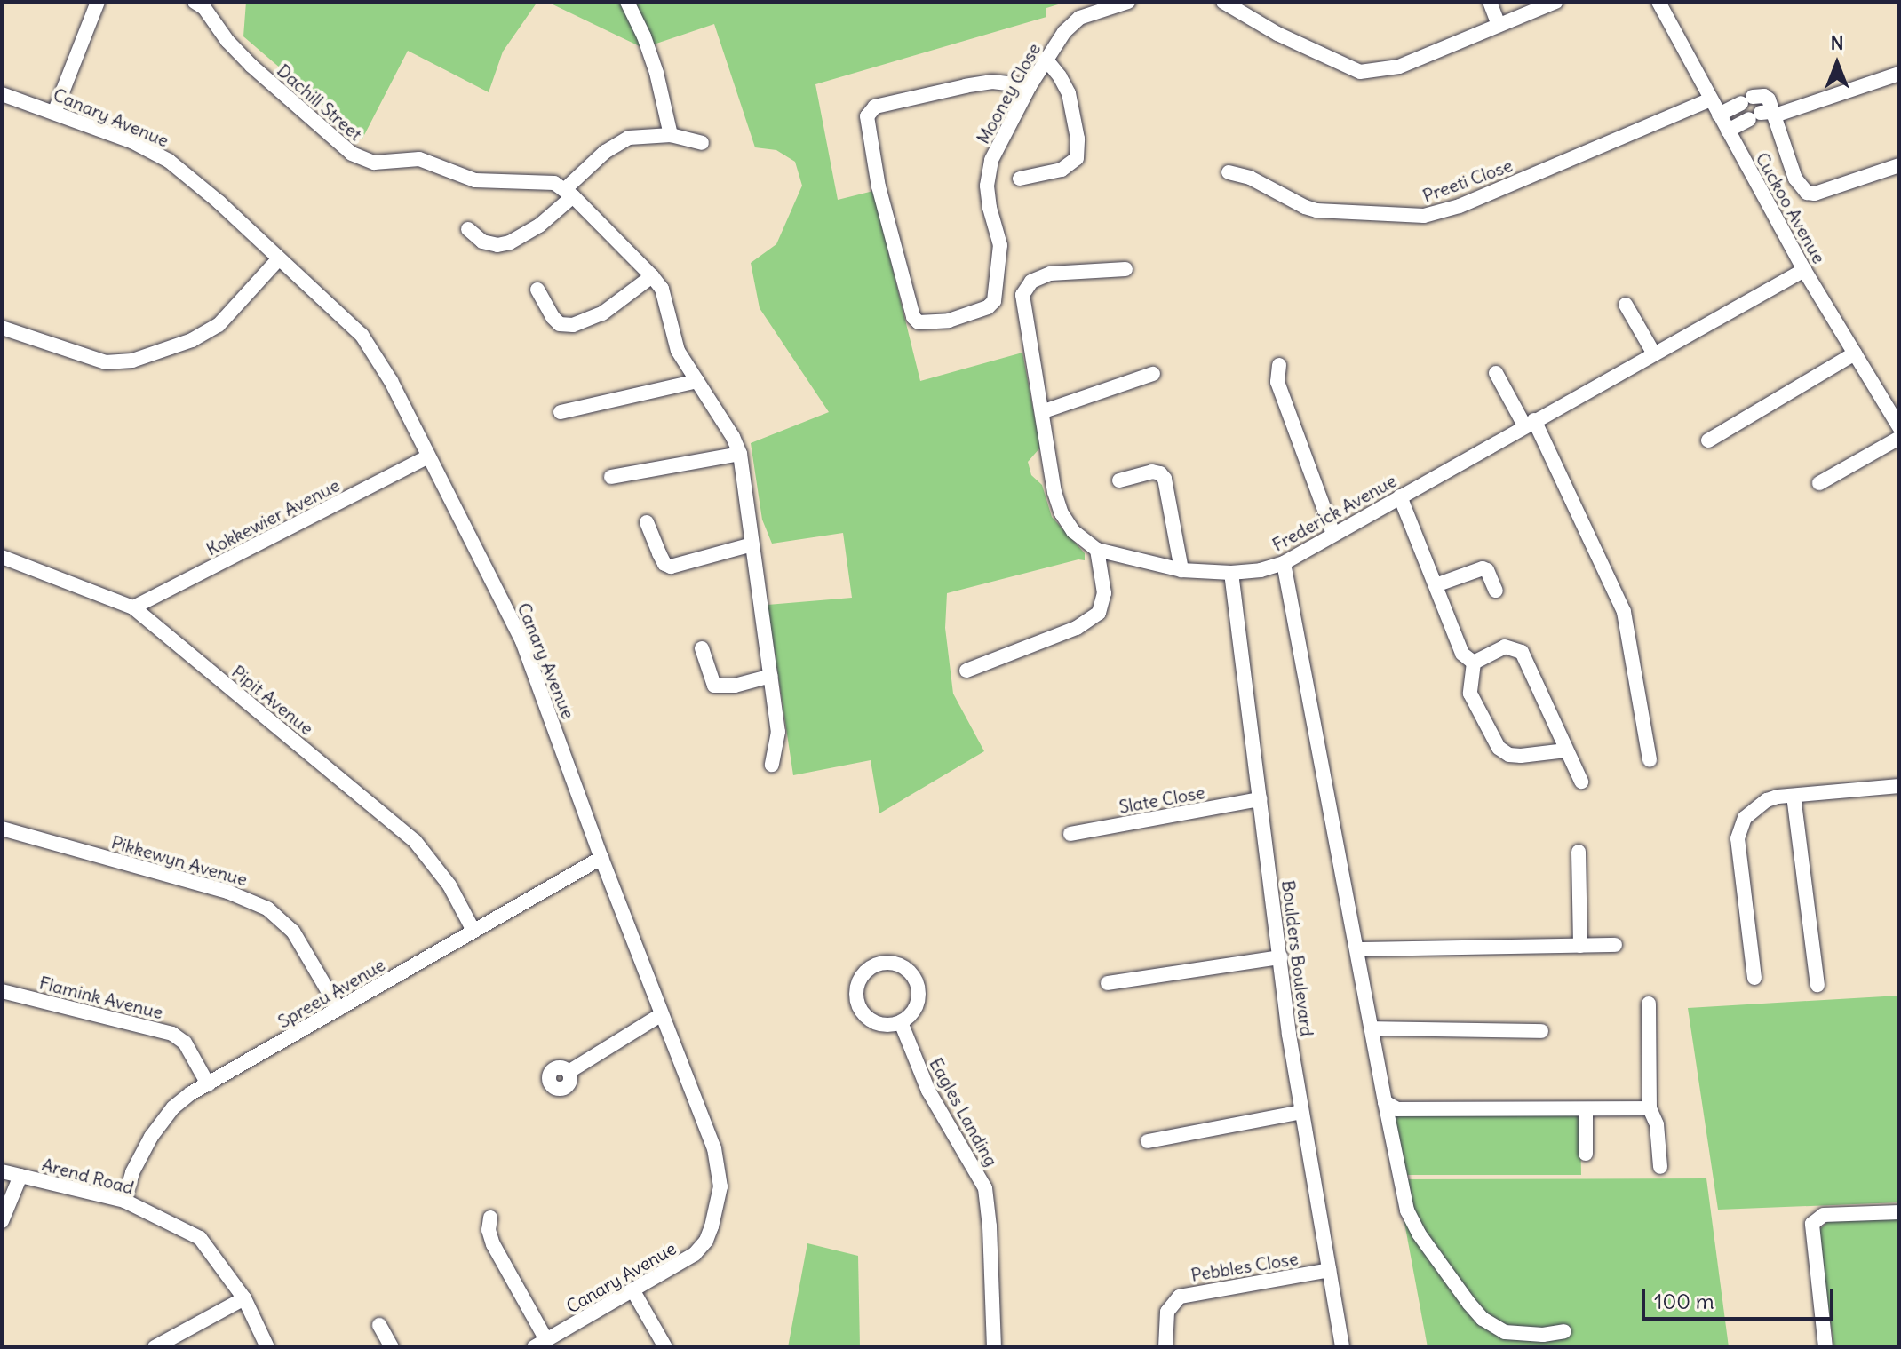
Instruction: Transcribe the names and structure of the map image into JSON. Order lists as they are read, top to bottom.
{
  "streets": {
    "street": [
      "Mooney Close",
      "Dachill Street",
      "Canary Avenue",
      "Preeti Close",
      "Cuckoo Avenue",
      "Frederick Avenue",
      "Kokkewier Avenue",
      "Pipit Avenue",
      "Slate Close",
      "Pikkewyn Avenue",
      "Boulders Boulevard",
      "Spreeu Avenue",
      "Flamink Avenue",
      "Eagles Landing",
      "Arend Road",
      "Pebbles Close"
    ]
  },
  "crossings": [
    ["Canary Avenue", "Kokkewier Avenue"],
    ["Canary Avenue", "Spreeu Avenue"],
    ["Preeti Close", "Cuckoo Avenue"],
    ["Cuckoo Avenue", "Frederick Avenue"],
    ["Frederick Avenue", "Boulders Boulevard"],
    ["Kokkewier Avenue", "Pipit Avenue"],
    ["Pipit Avenue", "Spreeu Avenue"],
    ["Slate Close", "Boulders Boulevard"],
    ["Pikkewyn Avenue", "Spreeu Avenue"],
    ["Boulders Boulevard", "Pebbles Close"],
    ["Spreeu Avenue", "Flamink Avenue"],
    ["Spreeu Avenue", "Arend Road"]
  ],
  "scale_bar": "100 m",
  "north": "top"
}
